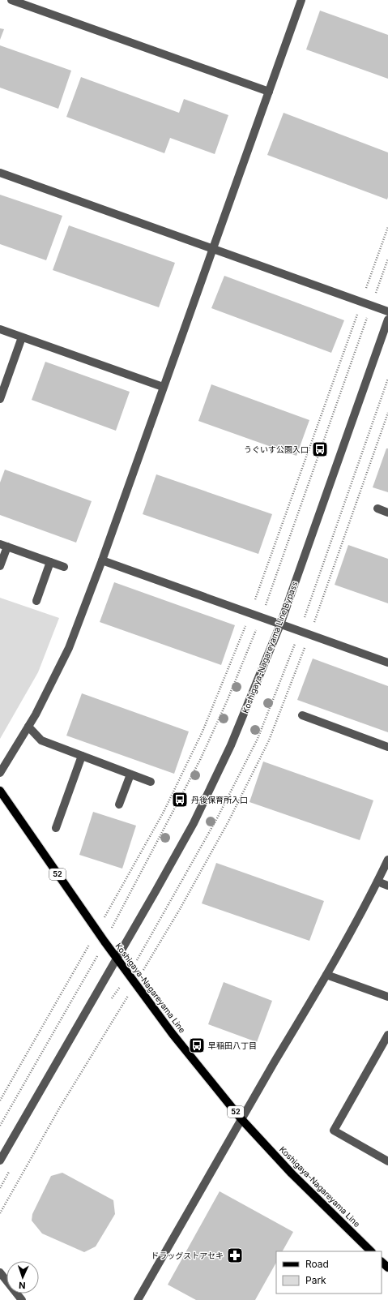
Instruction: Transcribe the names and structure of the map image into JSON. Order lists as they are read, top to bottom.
{
  "streets": {
    "main road": ["52", "Koshigaya-Nagareyama Line"],
    "street": ["Koshigaya-Nagareyama Line Bypass"]
  },
  "crossings": [
    ["Koshigaya-Nagareyama Line Bypass", "Koshigaya-Nagareyama Line"]
  ],
  "places": {
    "bus stop": ["うぐいす公園入口", "丹後保育所入口", "早稲田八丁目"],
    "pharmacy": ["ドラッグストアセキ"]
  },
  "legend": ["Road", "Park"],
  "north": "bottom"
}
